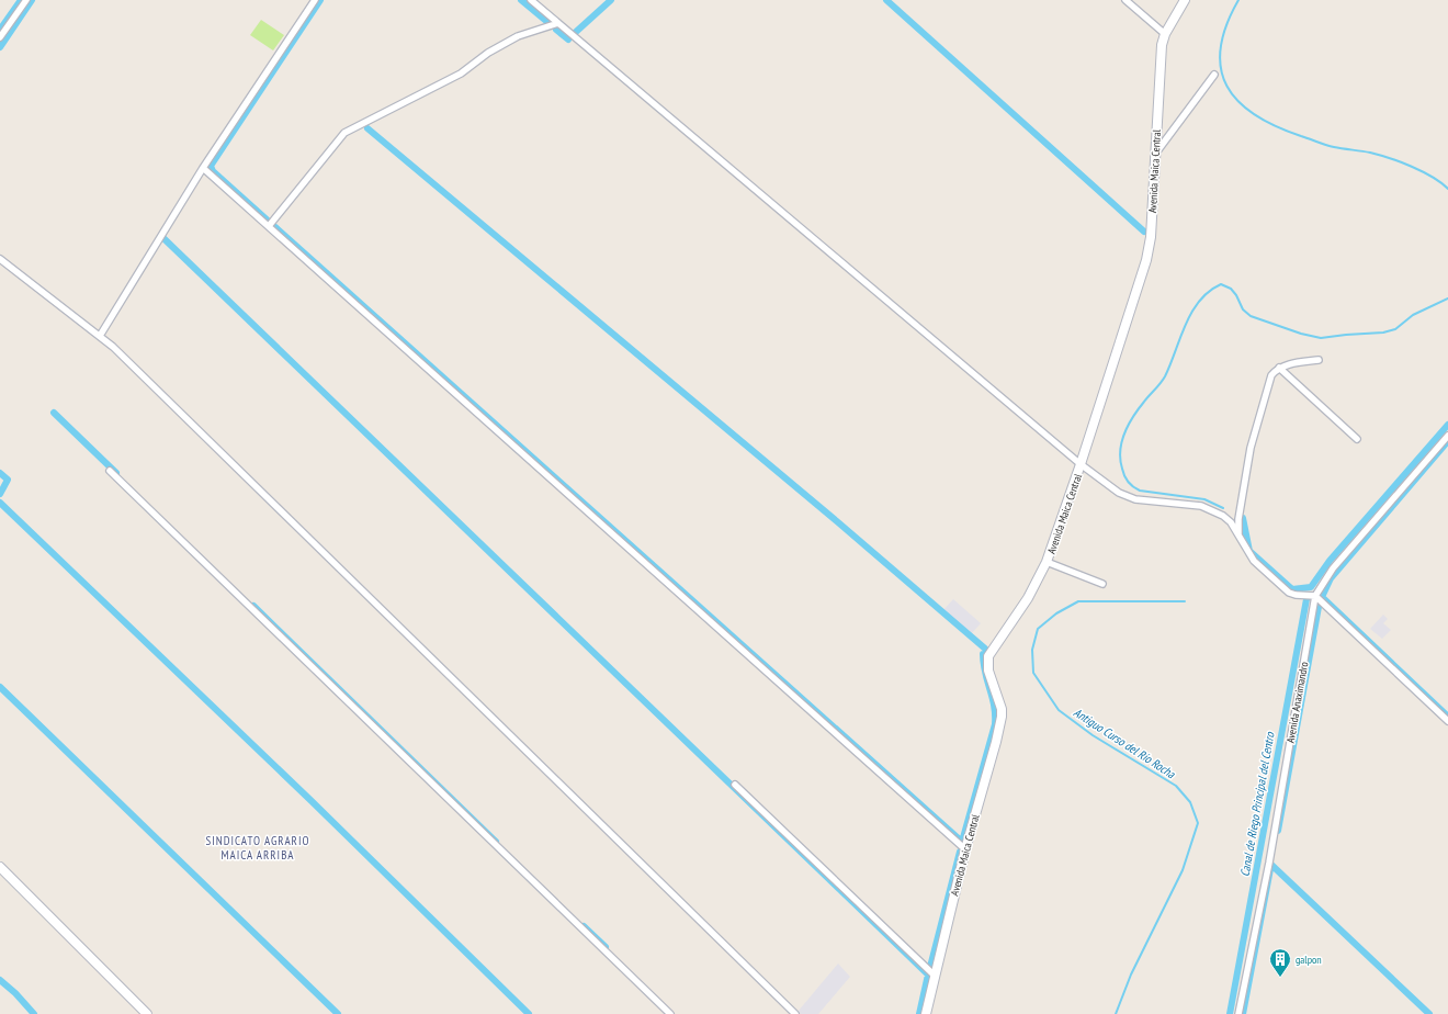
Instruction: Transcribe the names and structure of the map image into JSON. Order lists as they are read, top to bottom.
{
  "streets": {
    "street": ["Avenida Maica Central", "Avenida Anaximandro"]
  },
  "districts": ["SINDICATO AGRARIO MAICA ARRIBA"],
  "water": ["Antiguo Curso del Río Rocha", "Canal de Riego Principal del Centro"],
  "places": {
    "building": ["galpon"]
  }
}
